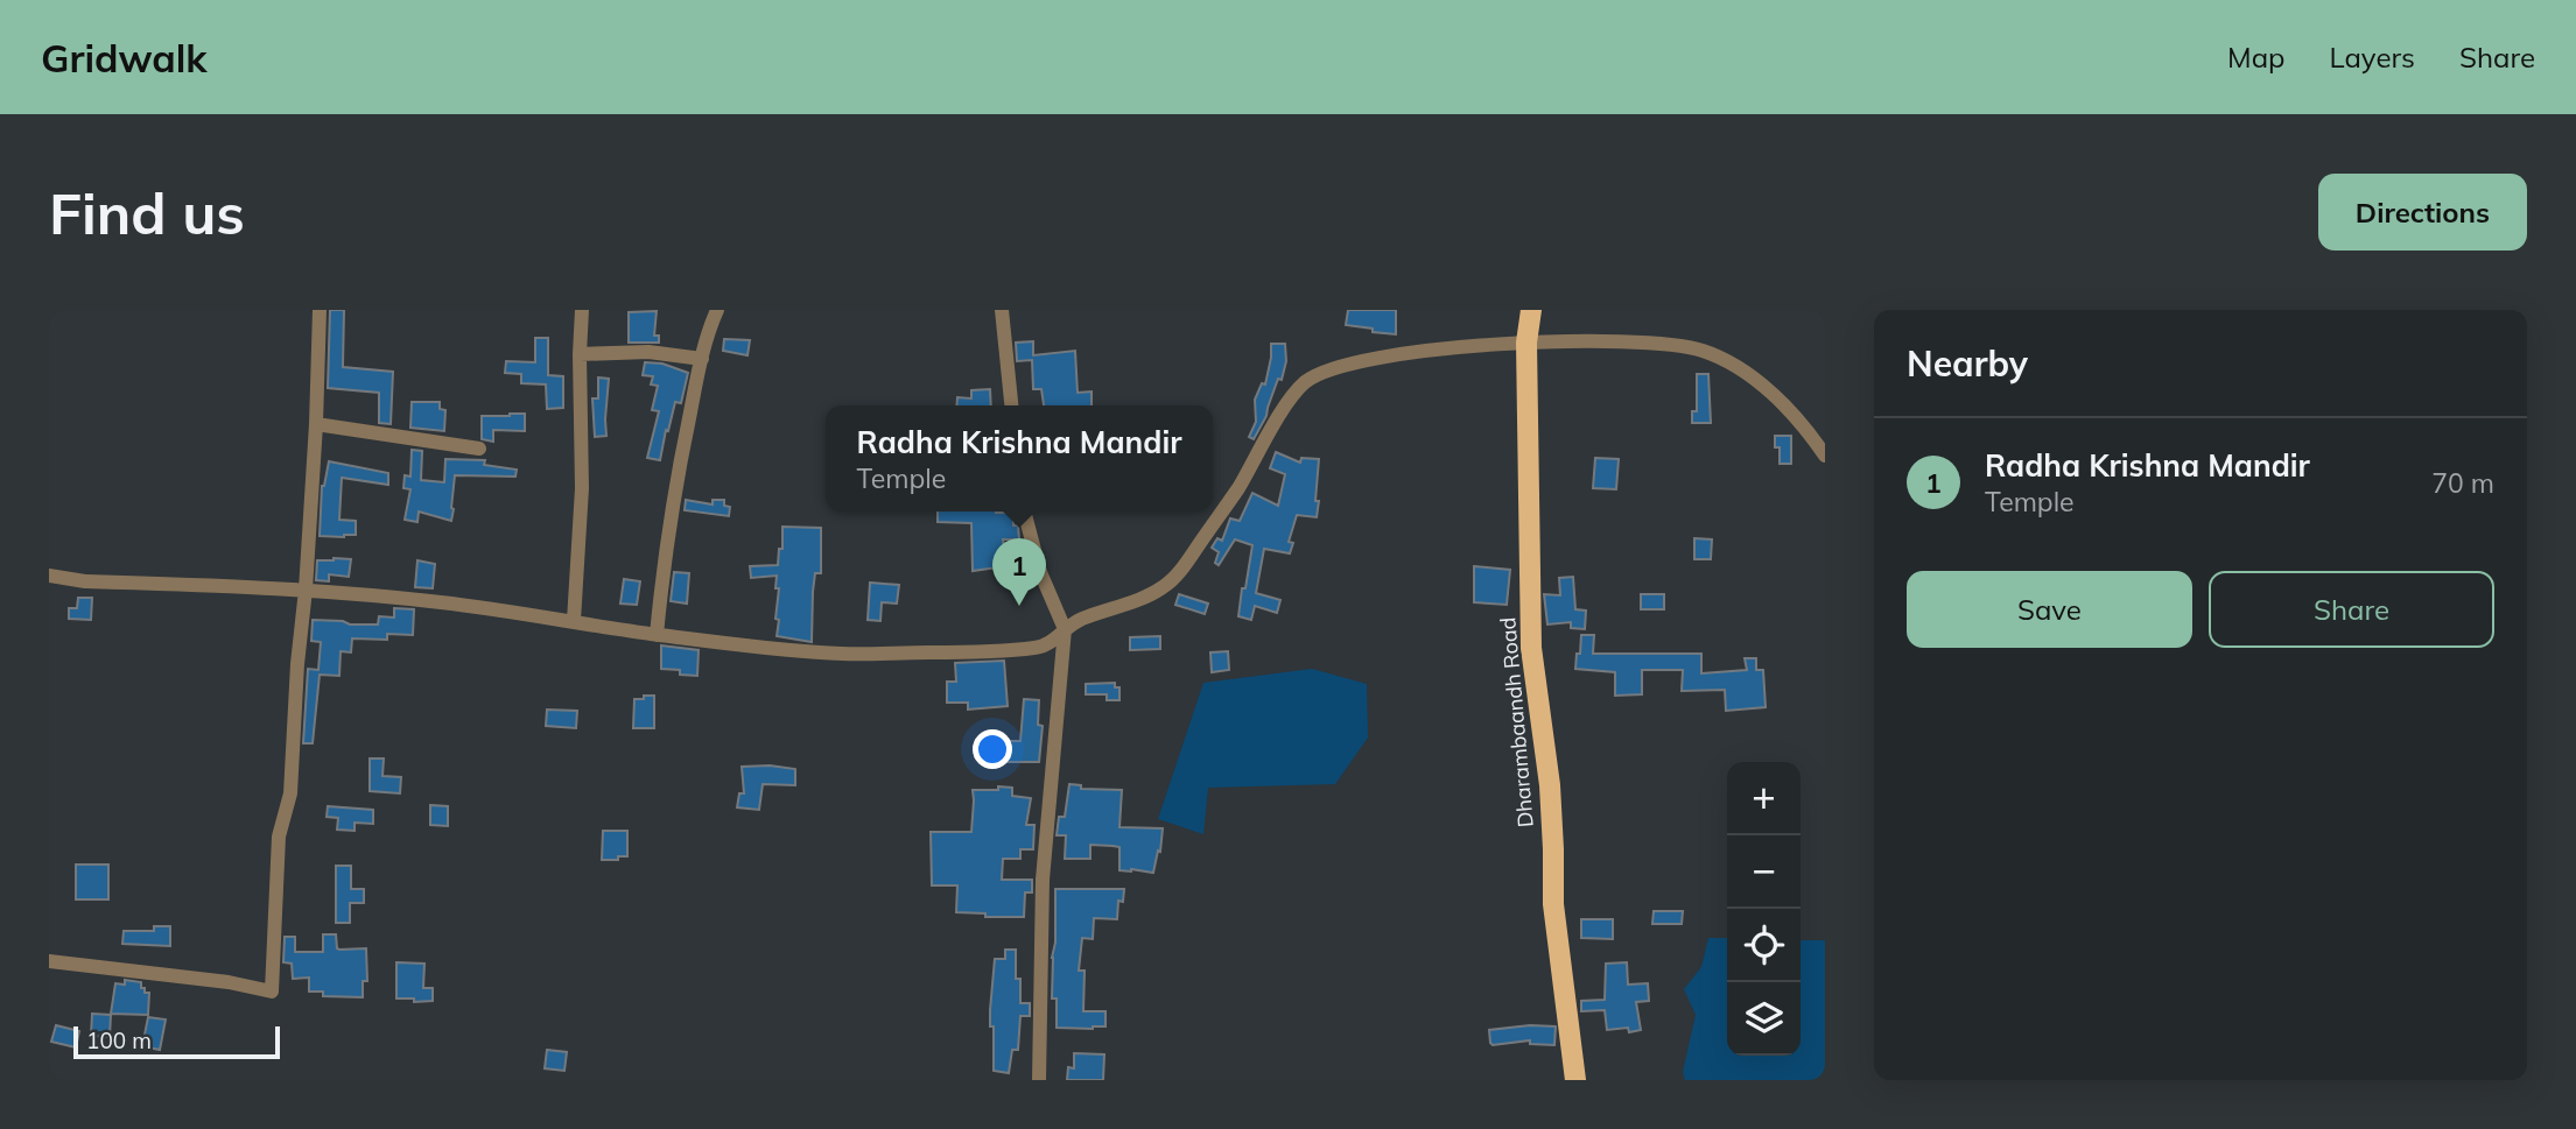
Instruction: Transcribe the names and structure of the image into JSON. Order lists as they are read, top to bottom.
{
  "streets": {
    "main road": ["Dharambaandh Road"]
  },
  "scale_bar": "100 m",
  "page": {
    "header": "Gridwalk",
    "nav": ["Map", "Layers", "Share"],
    "buttons": [
      "Directions",
      ["Save", "Share"]
    ],
    "title": "Find us",
    "heading": "Nearby",
    "popup": ["Radha Krishna Mandir", "Temple"],
    "list": [
      {
        "mark": "1",
        "name": "Radha Krishna Mandir",
        "note": "Temple",
        "value": "70 m"
      }
    ],
    "pins": "1",
    "map_buttons": ["+", "−"],
    "scale": "100 m"
  }
}
